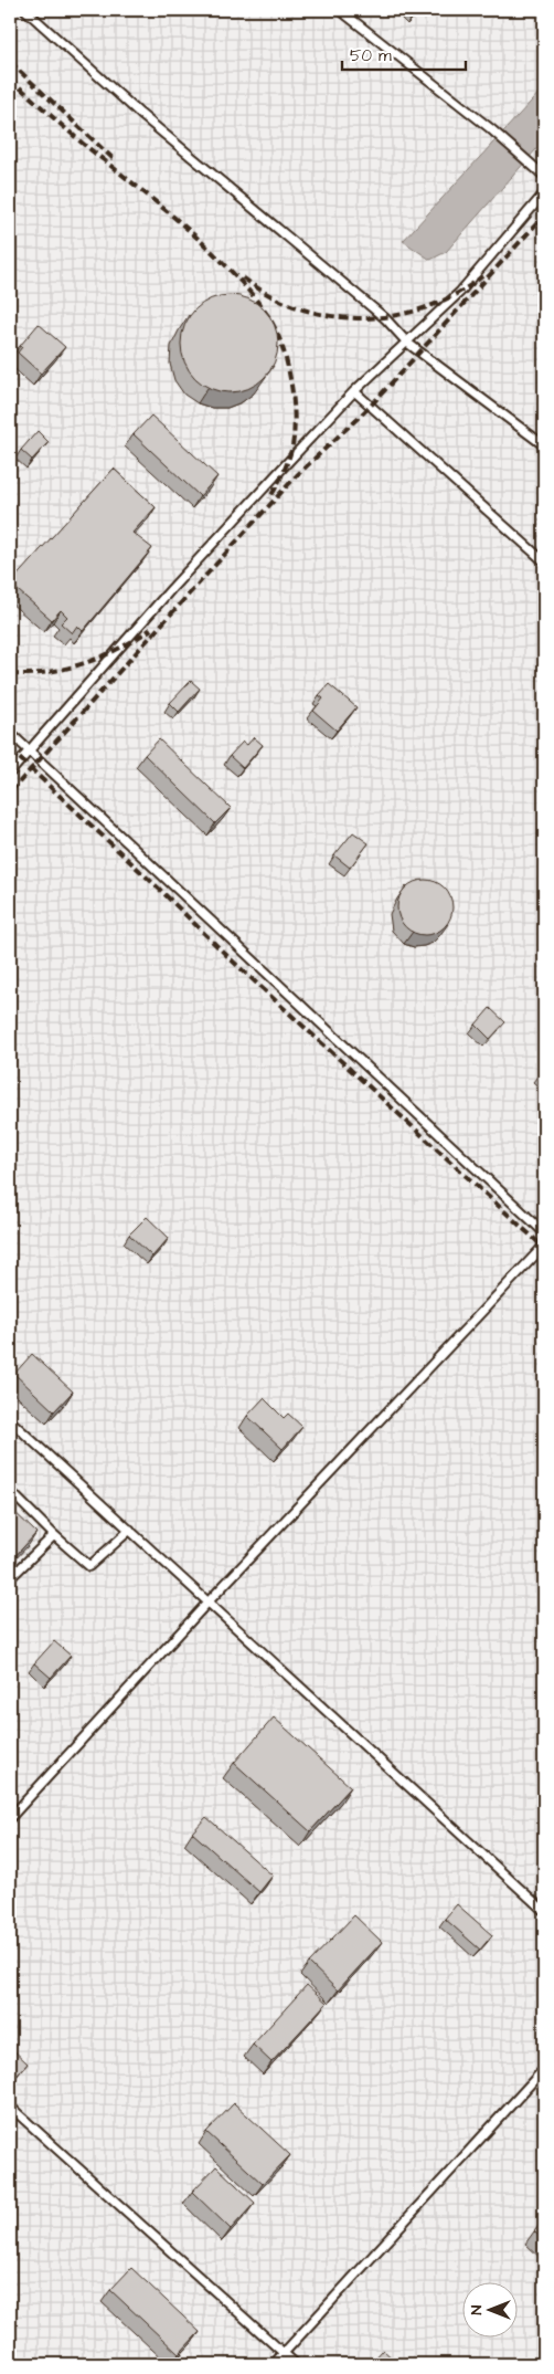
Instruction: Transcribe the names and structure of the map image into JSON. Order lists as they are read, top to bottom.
{
  "scale_bar": "50 m",
  "north": "left"
}
